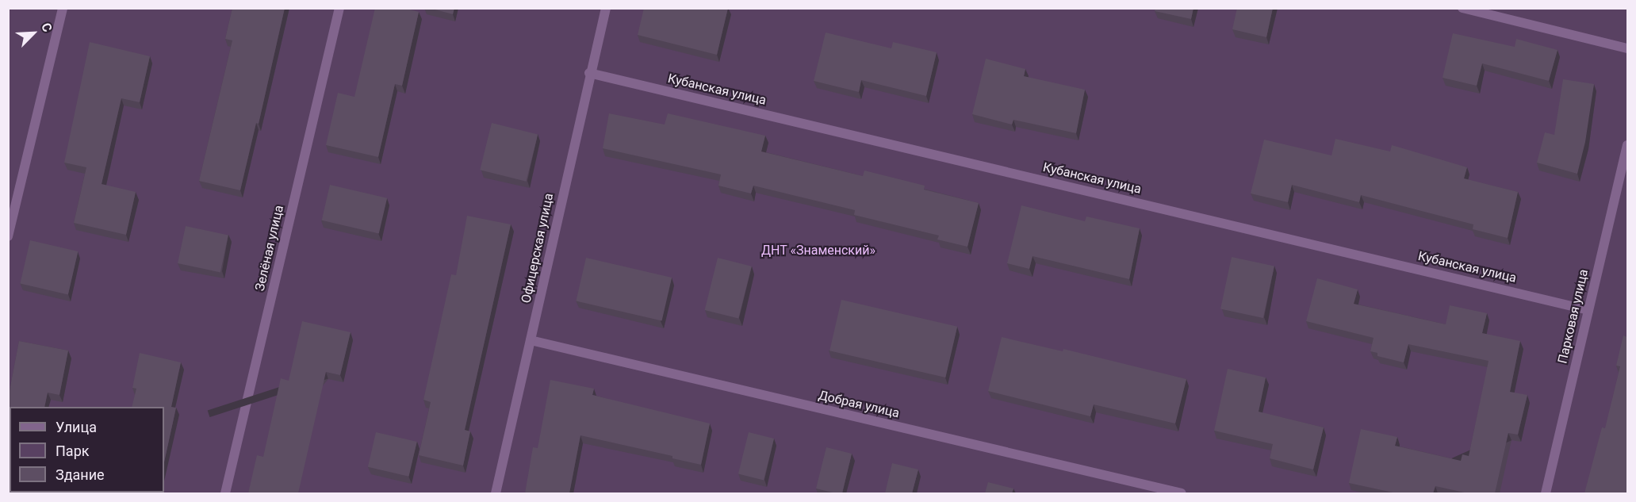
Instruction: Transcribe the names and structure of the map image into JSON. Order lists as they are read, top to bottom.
{
  "streets": {
    "street": [
      "Кубанская улица",
      "Зелёная улица",
      "Офицерская улица",
      "Парковая улица",
      "Добрая улица"
    ]
  },
  "crossings": [
    ["Кубанская улица", "Офицерская улица"],
    ["Кубанская улица", "Парковая улица"],
    ["Офицерская улица", "Добрая улица"]
  ],
  "parks": ["ДНТ «Знаменский»"],
  "legend": ["Улица", "Парк", "Здание"],
  "north": "top right"
}
